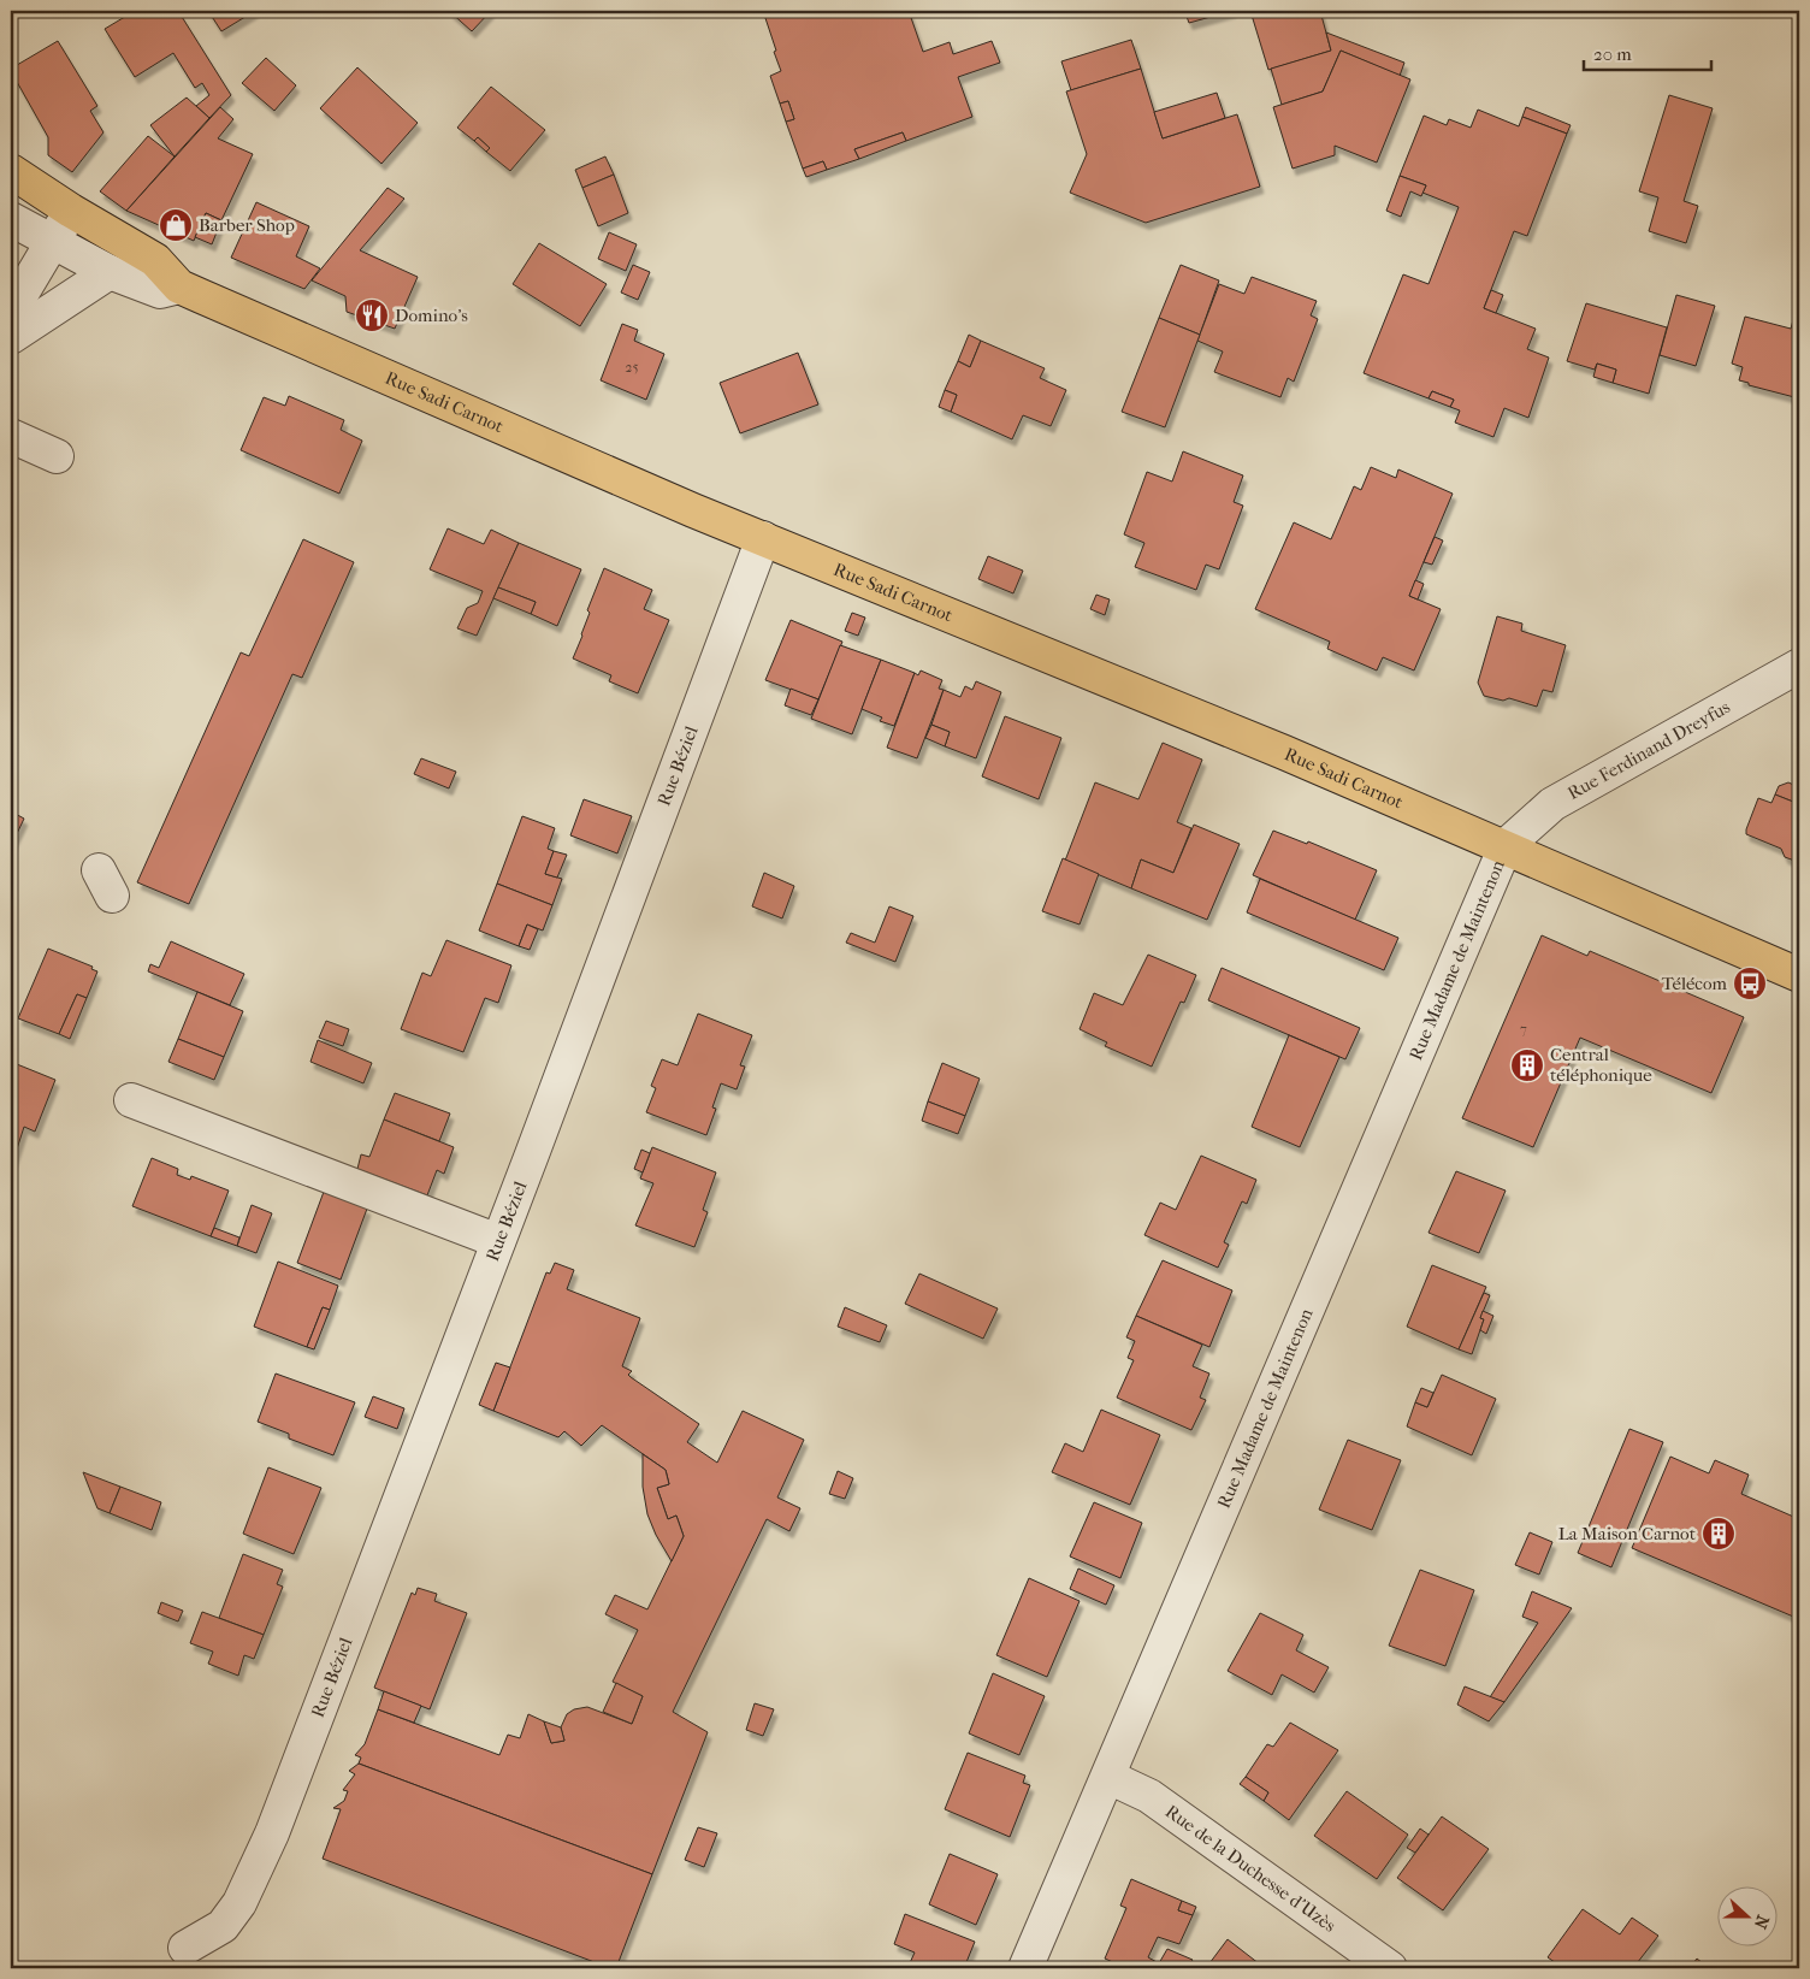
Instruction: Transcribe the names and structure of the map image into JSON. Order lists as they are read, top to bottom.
{
  "streets": {
    "main road": ["Rue Sadi Carnot"],
    "street": [
      "Rue Ferdinand Dreyfus",
      "Rue Béziel",
      "Rue Madame de Maintenon",
      "Rue de la Duchesse d'Uzès"
    ]
  },
  "crossings": [
    ["Rue Sadi Carnot", "Rue Ferdinand Dreyfus"],
    ["Rue Sadi Carnot", "Rue Béziel"],
    ["Rue Sadi Carnot", "Rue Madame de Maintenon"],
    ["Rue Ferdinand Dreyfus", "Rue Madame de Maintenon"],
    ["Rue Madame de Maintenon", "Rue de la Duchesse d'Uzès"]
  ],
  "places": {
    "shop": ["Barber Shop"],
    "restaurant": ["Domino's"],
    "bus stop": ["Télécom"],
    "building": ["Central téléphonique", "La Maison Carnot"]
  },
  "house_numbers": ["25", "7"],
  "scale_bar": "20 m",
  "north": "right"
}
